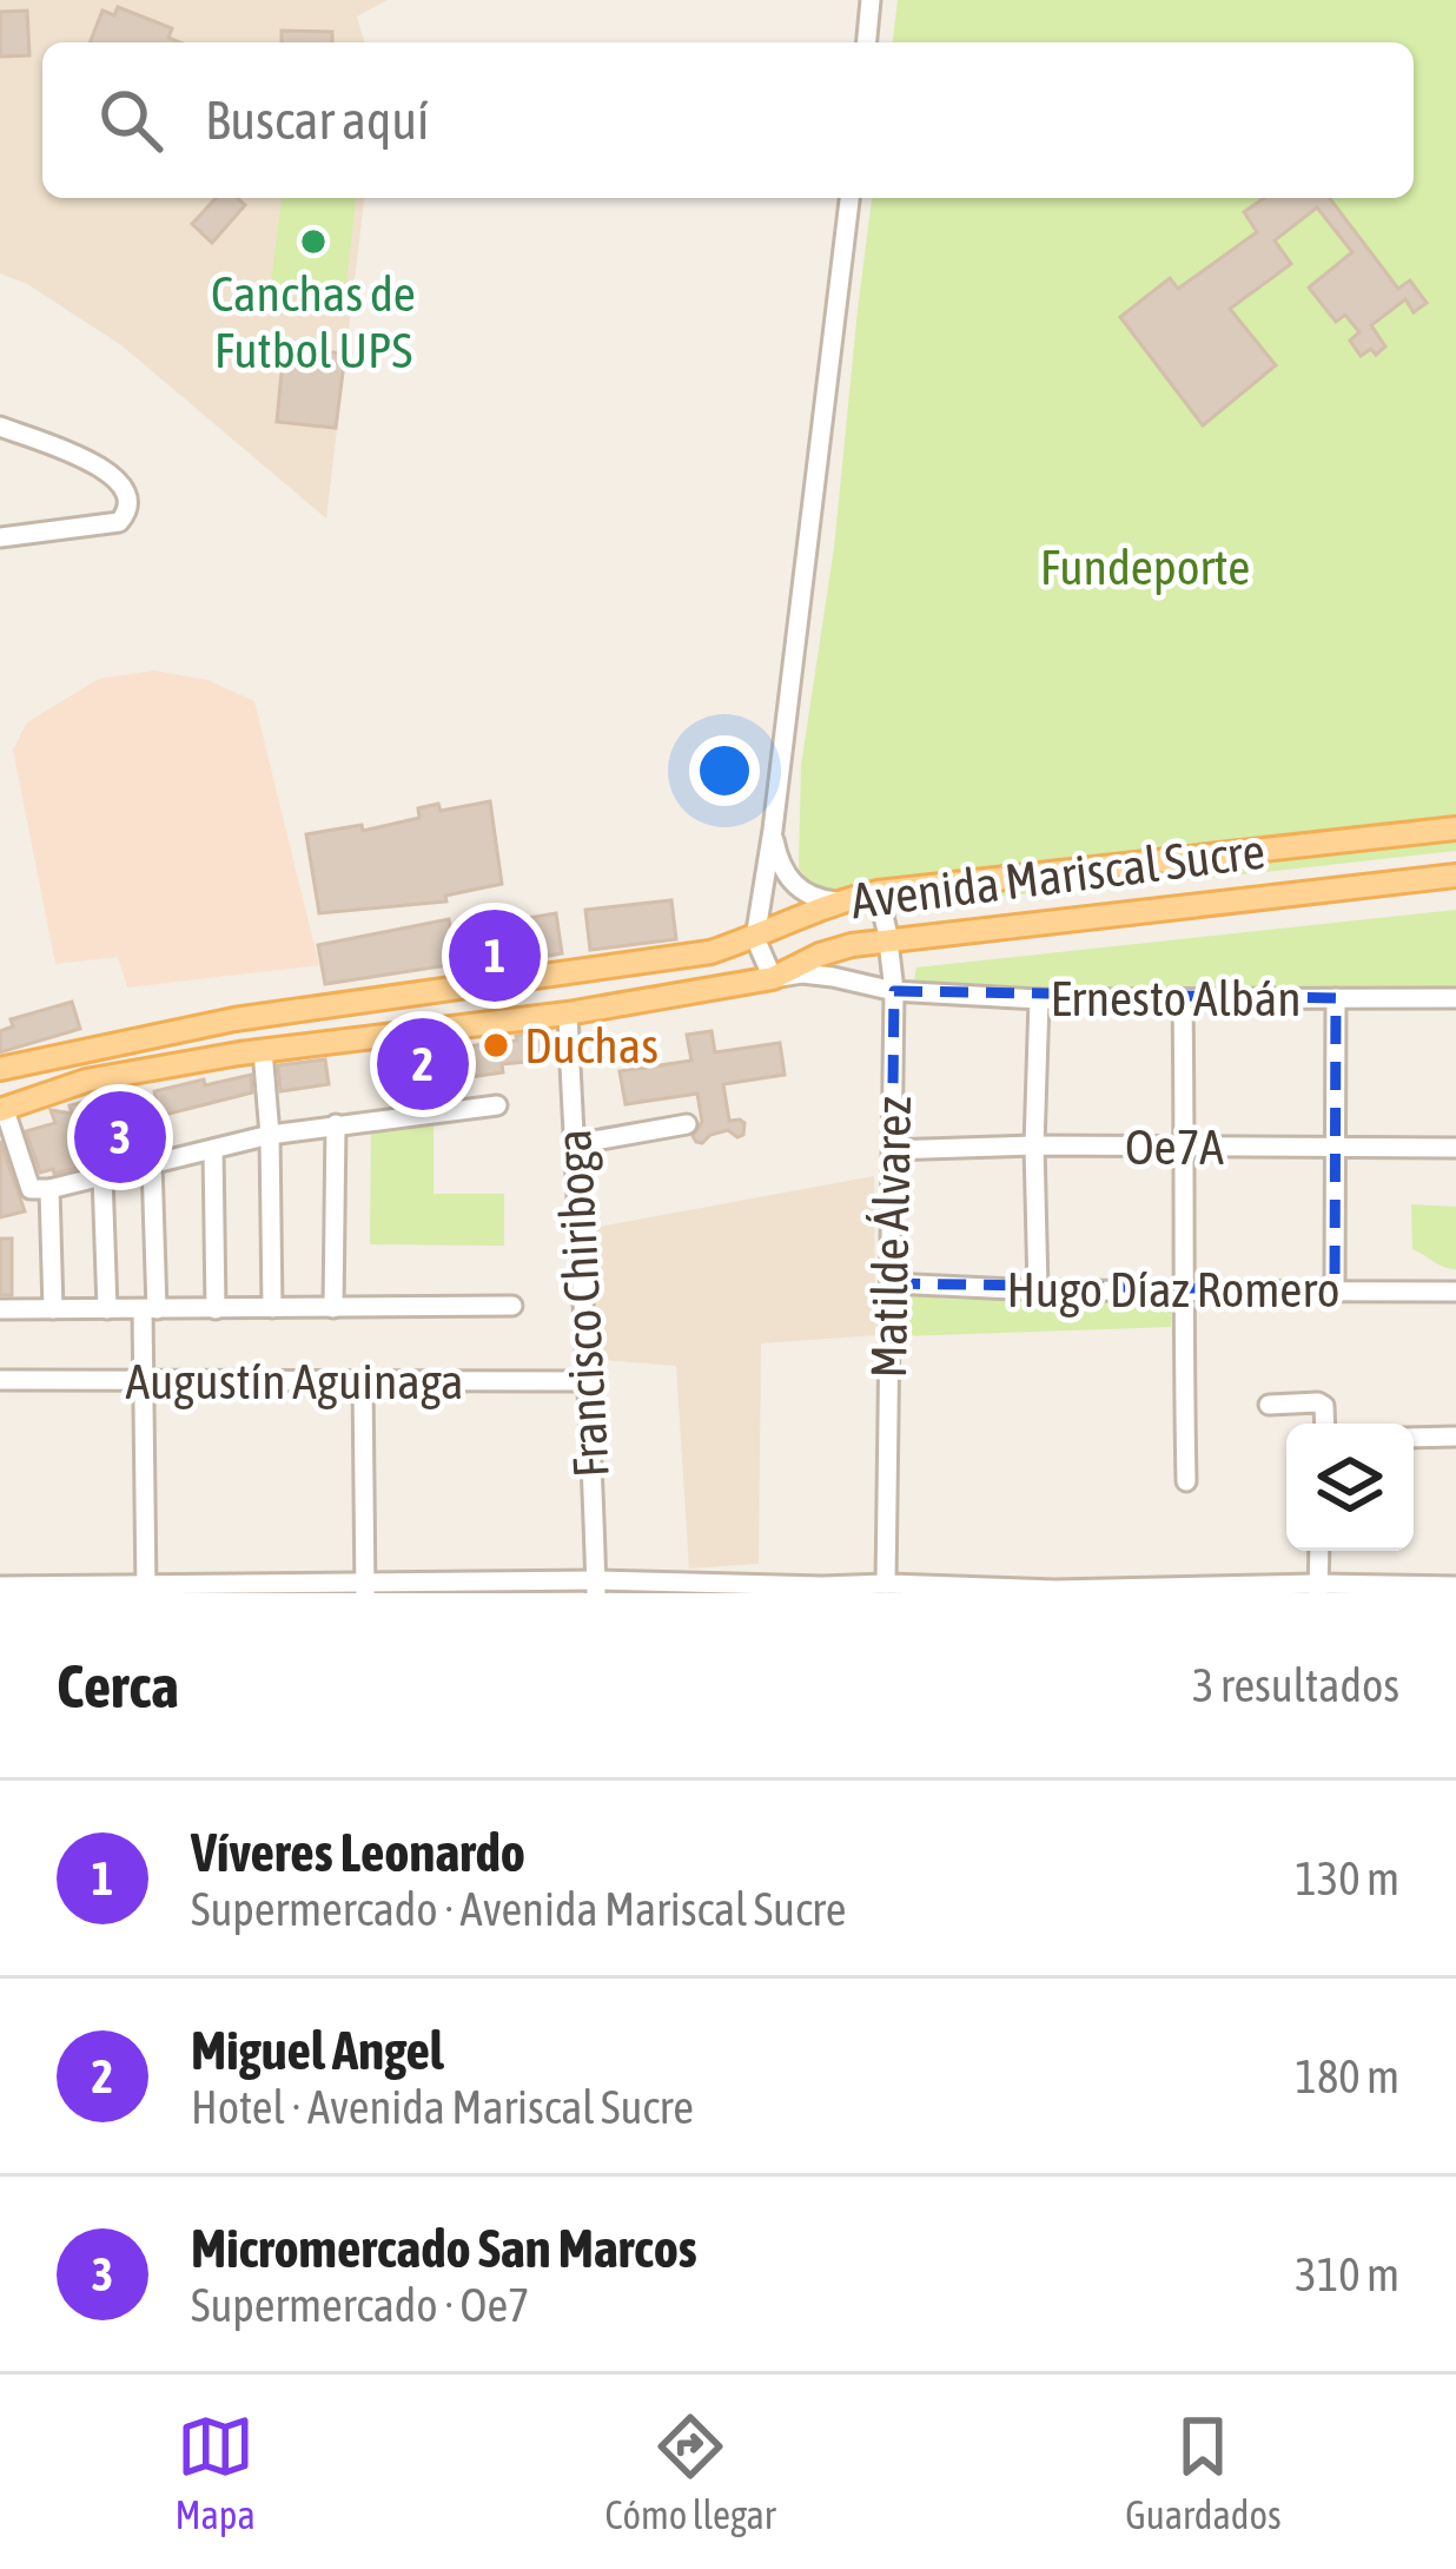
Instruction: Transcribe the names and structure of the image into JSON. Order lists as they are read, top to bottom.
{
  "streets": {
    "main road": ["Avenida Mariscal Sucre"],
    "street": [
      "Ernesto Albán",
      "Oe7A",
      "Matilde Álvarez",
      "Hugo Díaz Romero",
      "Francisco Chiriboga",
      "Augustín Aguinaga"
    ]
  },
  "crossings": [
    ["Avenida Mariscal Sucre", "Ernesto Albán"],
    ["Avenida Mariscal Sucre", "Matilde Álvarez"],
    ["Avenida Mariscal Sucre", "Francisco Chiriboga"],
    ["Ernesto Albán", "Matilde Álvarez"],
    ["Oe7A", "Matilde Álvarez"],
    ["Matilde Álvarez", "Hugo Díaz Romero"],
    ["Francisco Chiriboga", "Augustín Aguinaga"]
  ],
  "parks": ["Fundeporte"],
  "places": ["Canchas de Futbol UPS", "Duchas"],
  "page": {
    "search": "Buscar aquí",
    "pins": ["1", "2", "3"],
    "heading": ["Cerca", "3 resultados"],
    "list": [
      {
        "mark": "1",
        "name": "Víveres Leonardo",
        "note": "Supermercado · Avenida Mariscal Sucre",
        "value": "130 m"
      },
      {
        "mark": "2",
        "name": "Miguel Angel",
        "note": "Hotel · Avenida Mariscal Sucre",
        "value": "180 m"
      },
      {
        "mark": "3",
        "name": "Micromercado San Marcos",
        "note": "Supermercado · Oe7",
        "value": "310 m"
      }
    ],
    "nav": ["Mapa", "Cómo llegar", "Guardados"]
  }
}
